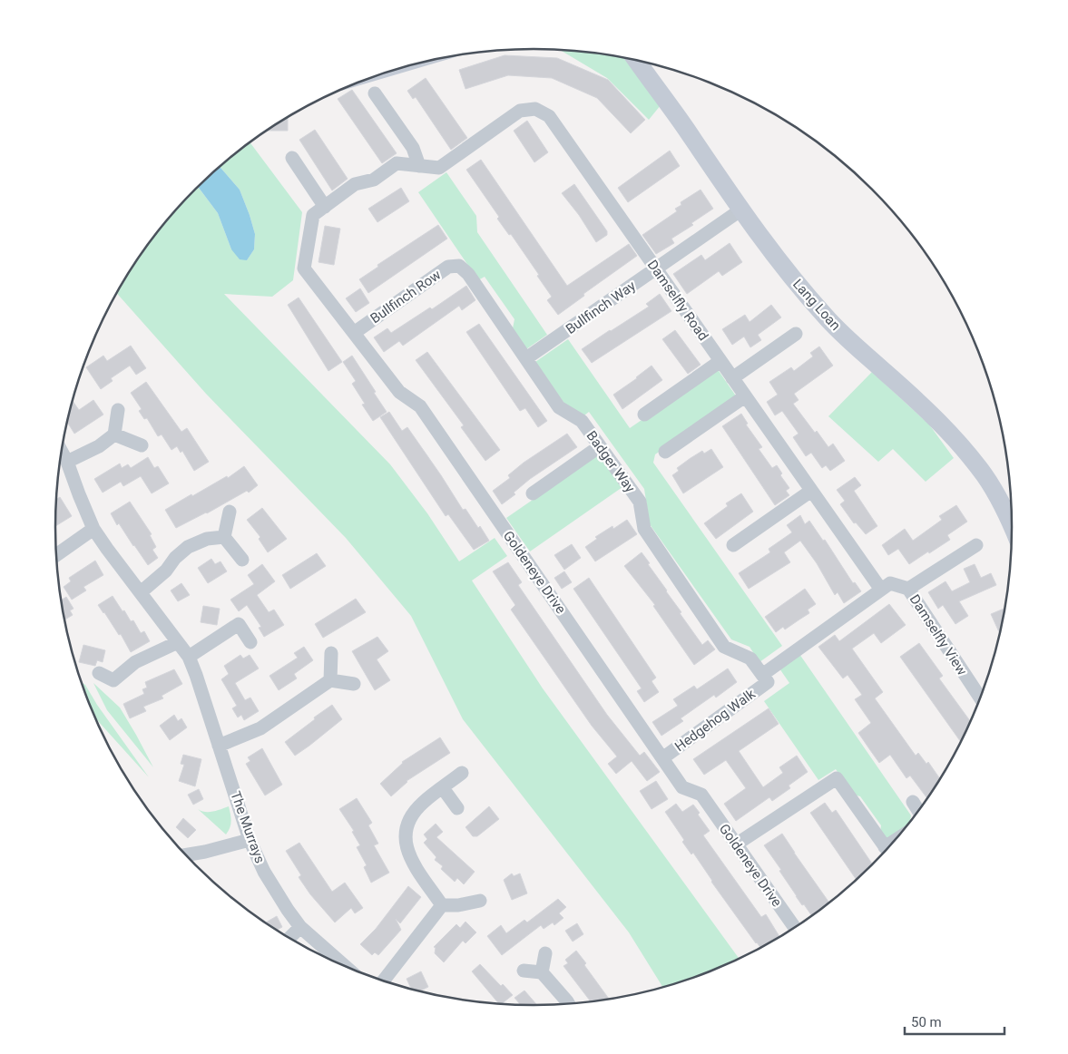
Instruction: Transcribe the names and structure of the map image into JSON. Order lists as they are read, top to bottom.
{
  "streets": {
    "street": [
      "Bullfinch Row",
      "Damselfly Road",
      "Lang Loan",
      "Bullfinch Way",
      "Badger Way",
      "Goldeneye Drive",
      "Damselfly View",
      "Hedgehog Walk",
      "The Murrays"
    ]
  },
  "crossings": [
    ["Bullfinch Row", "Badger Way"],
    ["Bullfinch Row", "Goldeneye Drive"],
    ["Damselfly Road", "Bullfinch Way"],
    ["Damselfly Road", "Goldeneye Drive"],
    ["Damselfly Road", "Damselfly View"],
    ["Damselfly Road", "Hedgehog Walk"],
    ["Lang Loan", "Bullfinch Way"],
    ["Bullfinch Way", "Badger Way"],
    ["Badger Way", "Hedgehog Walk"],
    ["Goldeneye Drive", "Hedgehog Walk"],
    ["Damselfly View", "Hedgehog Walk"]
  ],
  "scale_bar": "50 m"
}
